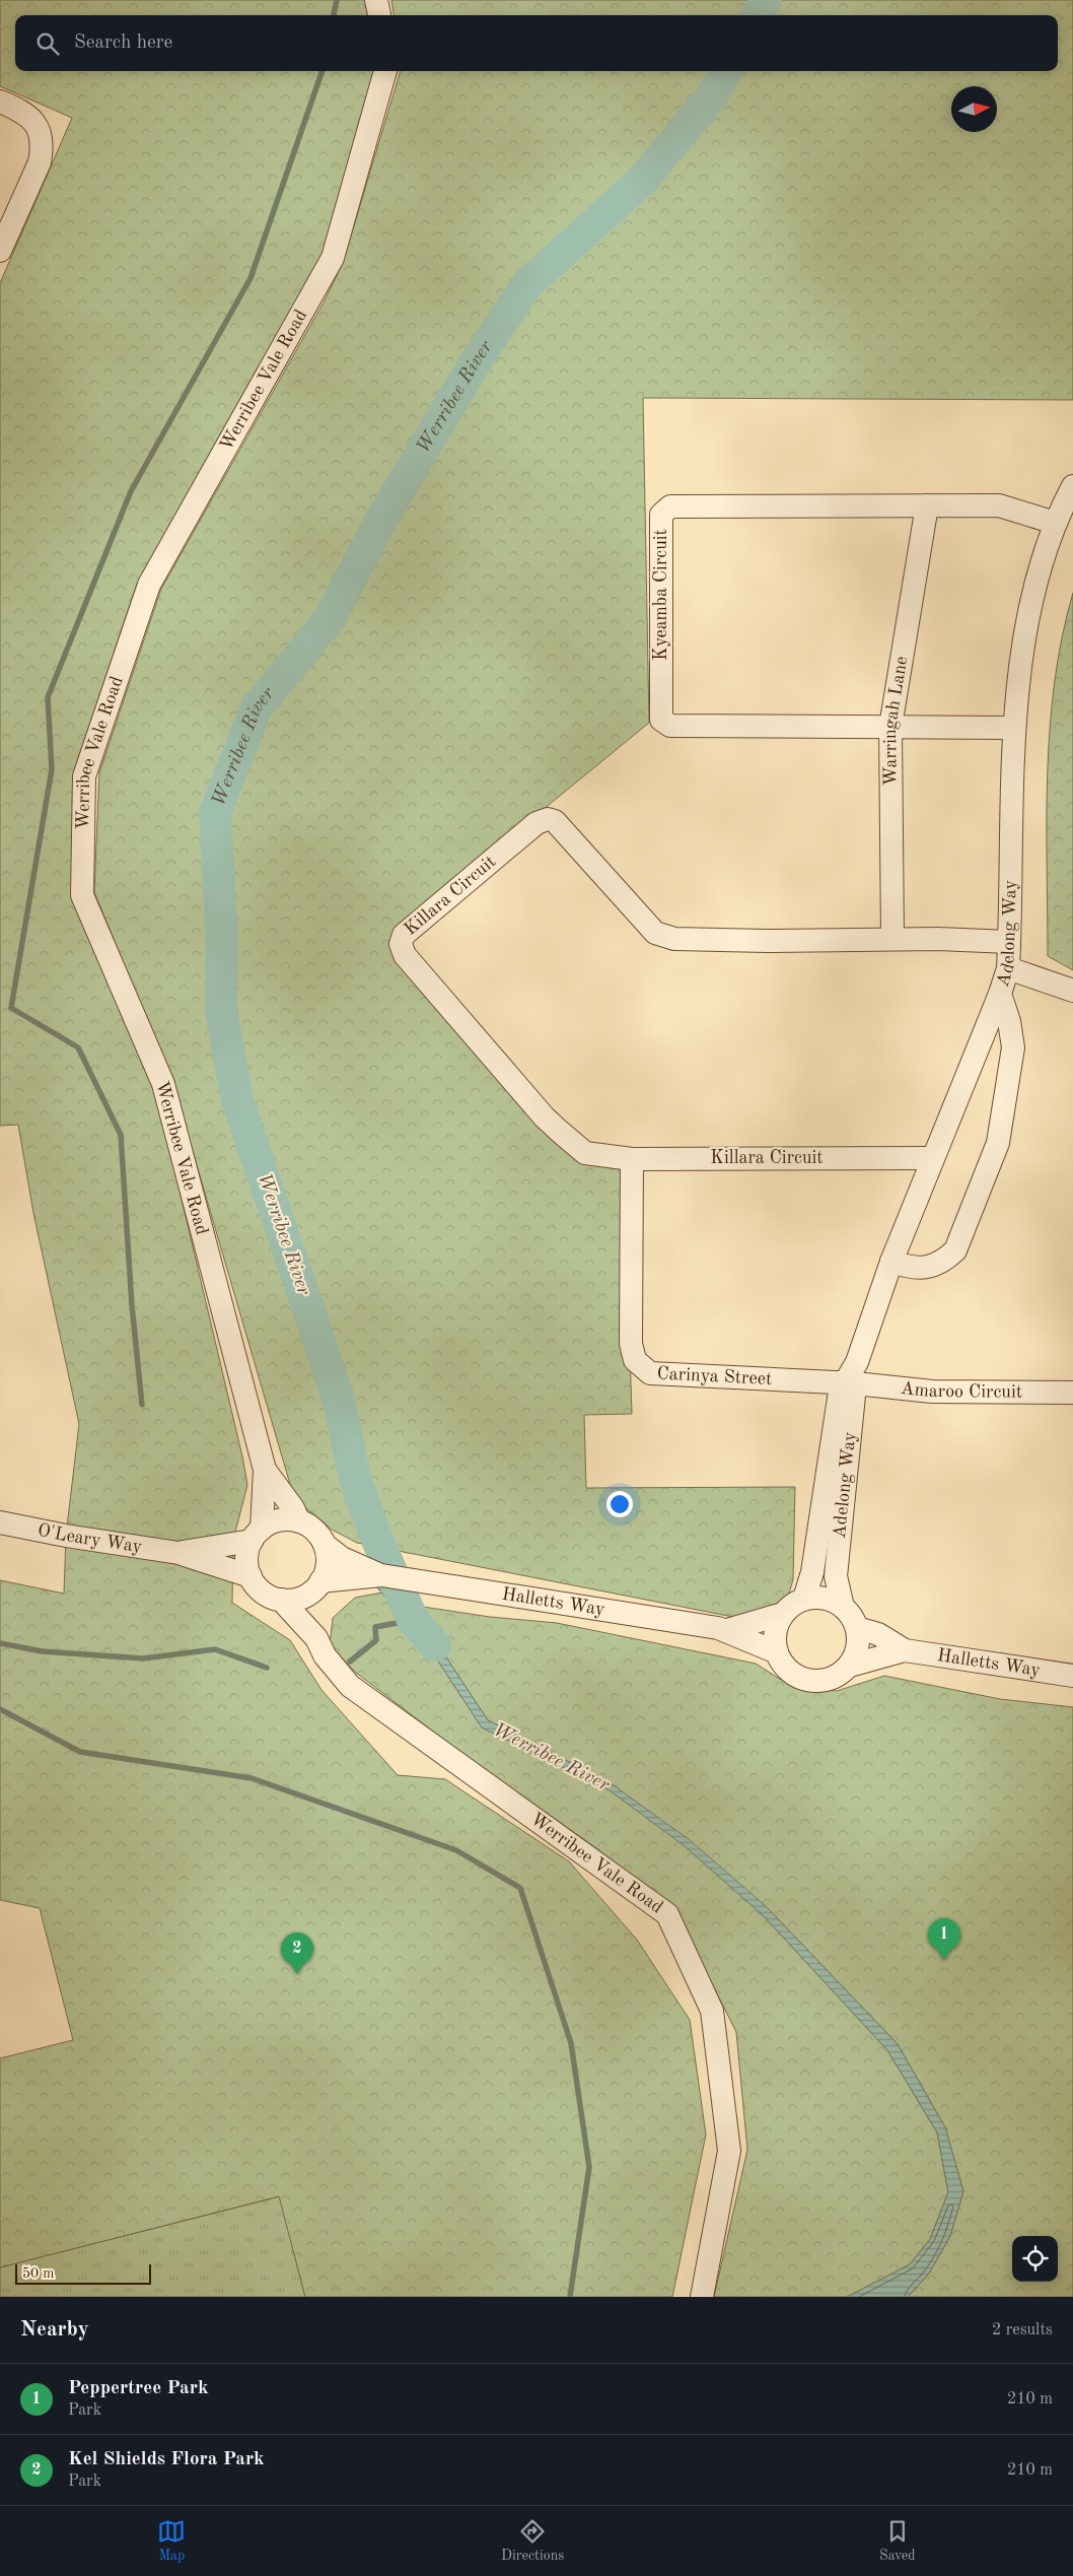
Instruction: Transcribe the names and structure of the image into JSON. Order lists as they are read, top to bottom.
{
  "streets": {
    "street": [
      "Werribee Vale Road",
      "Kyeamba Circuit",
      "Warringah Lane",
      "Killara Circuit",
      "Adelong Way",
      "Carinya Street",
      "Amaroo Circuit",
      "O'Leary Way",
      "Halletts Way"
    ]
  },
  "crossings": [
    ["Werribee Vale Road", "O'Leary Way"],
    ["Werribee Vale Road", "Halletts Way"],
    ["Kyeamba Circuit", "Warringah Lane"],
    ["Kyeamba Circuit", "Adelong Way"],
    ["Warringah Lane", "Killara Circuit"],
    ["Killara Circuit", "Adelong Way"],
    ["Killara Circuit", "Carinya Street"],
    ["Adelong Way", "Carinya Street"],
    ["Adelong Way", "Amaroo Circuit"],
    ["Adelong Way", "Halletts Way"],
    ["Carinya Street", "Amaroo Circuit"],
    ["O'Leary Way", "Halletts Way"]
  ],
  "water": ["Werribee River"],
  "scale_bar": "50 m",
  "north": "right",
  "page": {
    "search": "Search here",
    "pins": ["1", "2"],
    "scale": "50 m",
    "heading": ["Nearby", "2 results"],
    "list": [
      {
        "mark": "1",
        "name": "Peppertree Park",
        "note": "Park",
        "value": "210 m"
      },
      {
        "mark": "2",
        "name": "Kel Shields Flora Park",
        "note": "Park",
        "value": "210 m"
      }
    ],
    "nav": ["Map", "Directions", "Saved"]
  }
}
